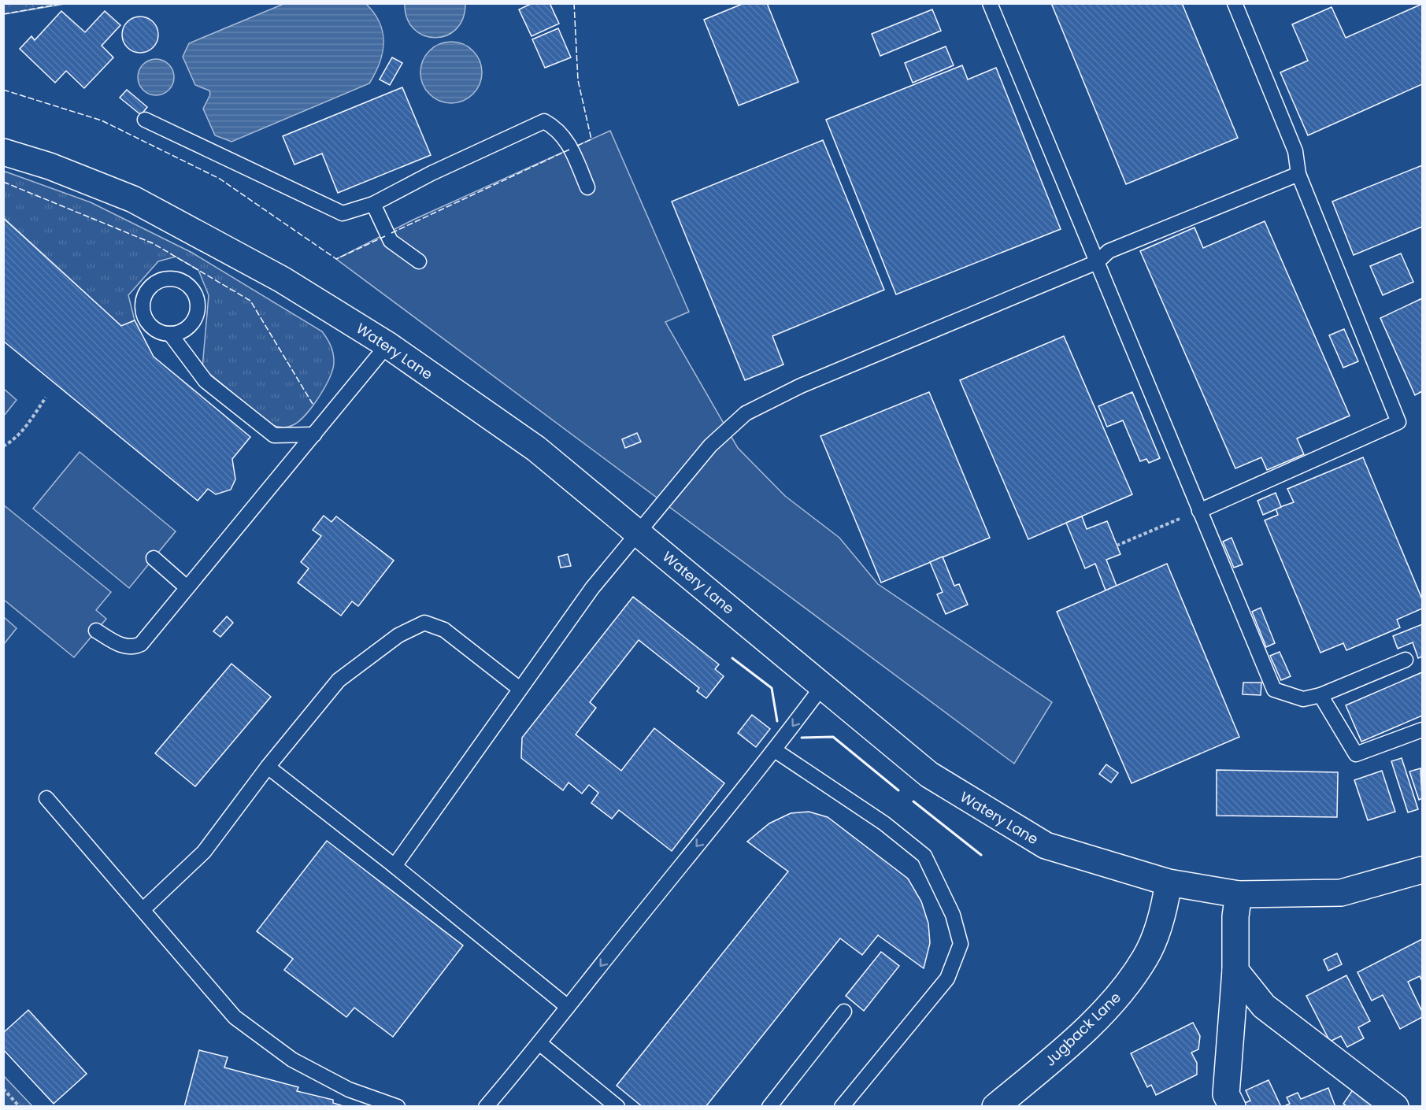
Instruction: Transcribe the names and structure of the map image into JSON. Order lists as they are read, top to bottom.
{
  "streets": {
    "main road": ["Watery Lane", "Jugback Lane"]
  },
  "crossings": [
    ["Watery Lane", "Jugback Lane"]
  ]
}
